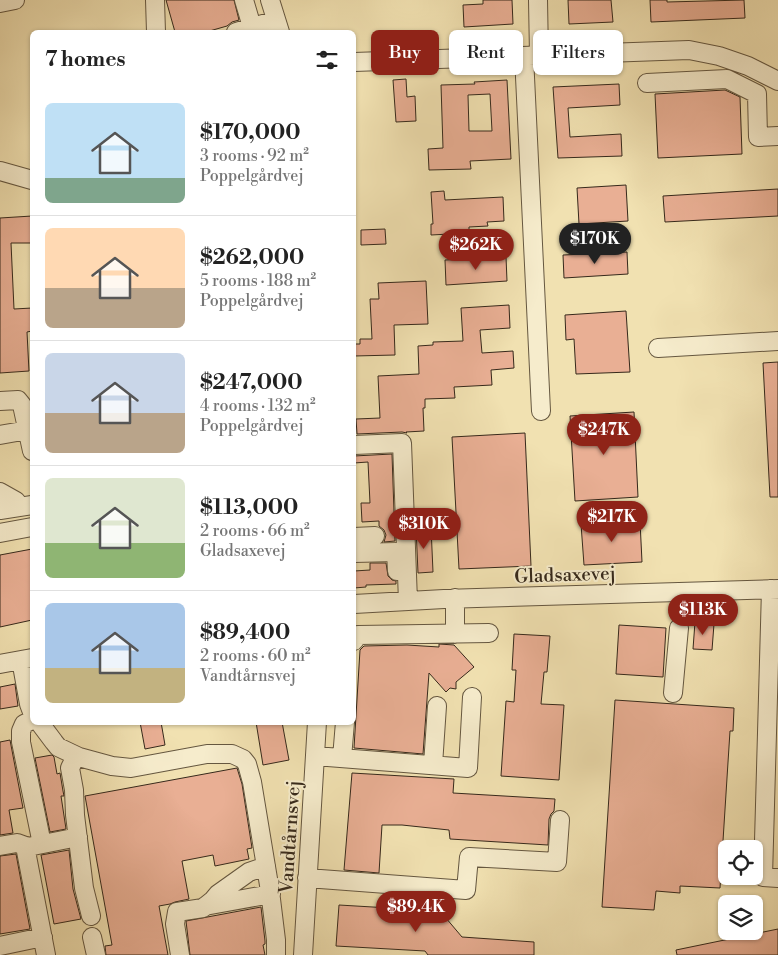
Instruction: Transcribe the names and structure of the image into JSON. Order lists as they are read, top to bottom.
{
  "streets": {
    "street": ["Gladsaxevej", "Vandtårnsvej"]
  },
  "page": {
    "chip": ["Buy", "Rent", "Filters"],
    "heading": "7 homes",
    "list": [
      {
        "name": "$170,000",
        "note": "3 rooms · 92 m² · Poppelgårdvej"
      },
      {
        "name": "$262,000",
        "note": "5 rooms · 188 m² · Poppelgårdvej"
      },
      {
        "name": "$247,000",
        "note": "4 rooms · 132 m² · Poppelgårdvej"
      },
      {
        "name": "$113,000",
        "note": "2 rooms · 66 m² · Gladsaxevej"
      },
      {
        "name": "$89,400",
        "note": "2 rooms · 60 m² · Vandtårnsvej"
      }
    ],
    "price": [
      "$170K",
      "$262K",
      "$247K",
      "$217K",
      "$310K",
      "$113K",
      "$89.4K"
    ]
  }
}
